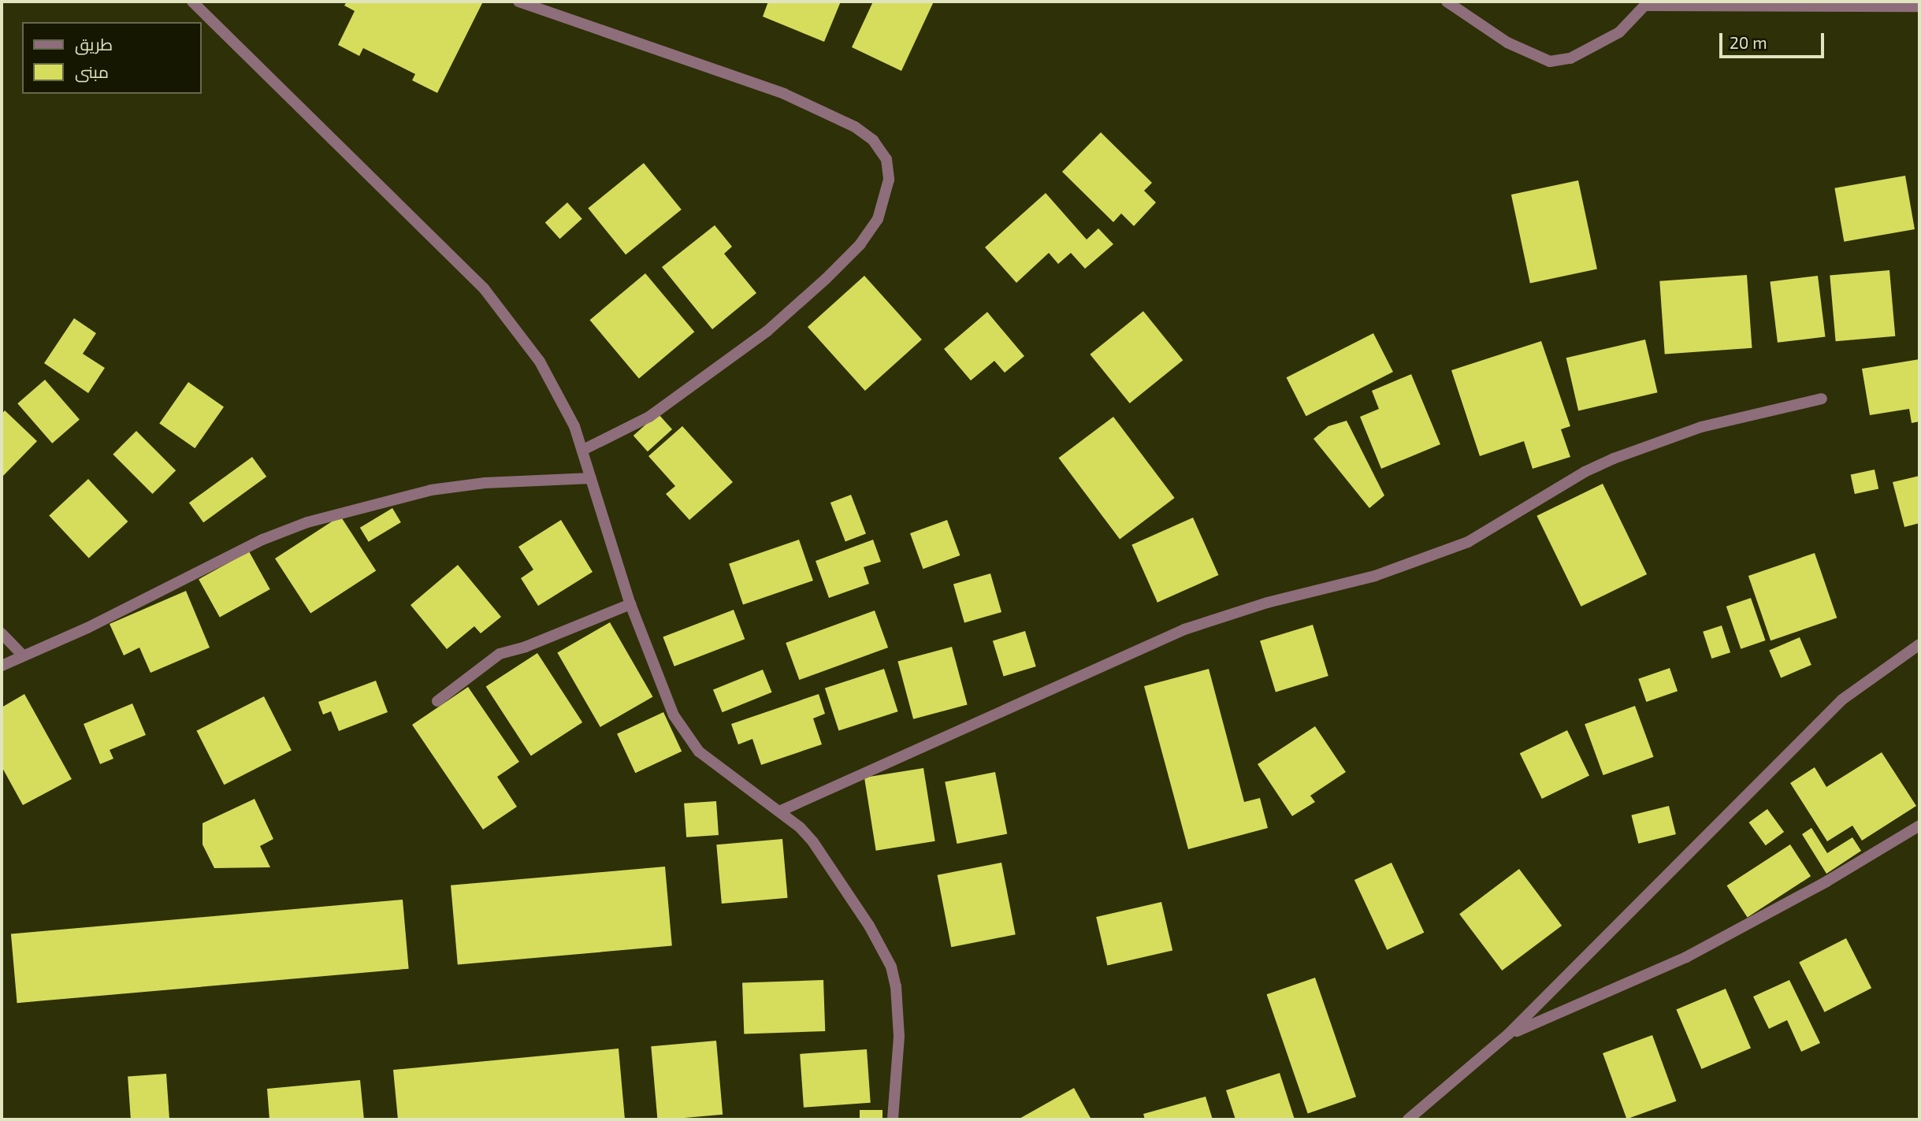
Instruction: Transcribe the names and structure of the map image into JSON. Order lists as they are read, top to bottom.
{
  "legend": ["طريق", "مبنى"],
  "scale_bar": "20 m"
}
